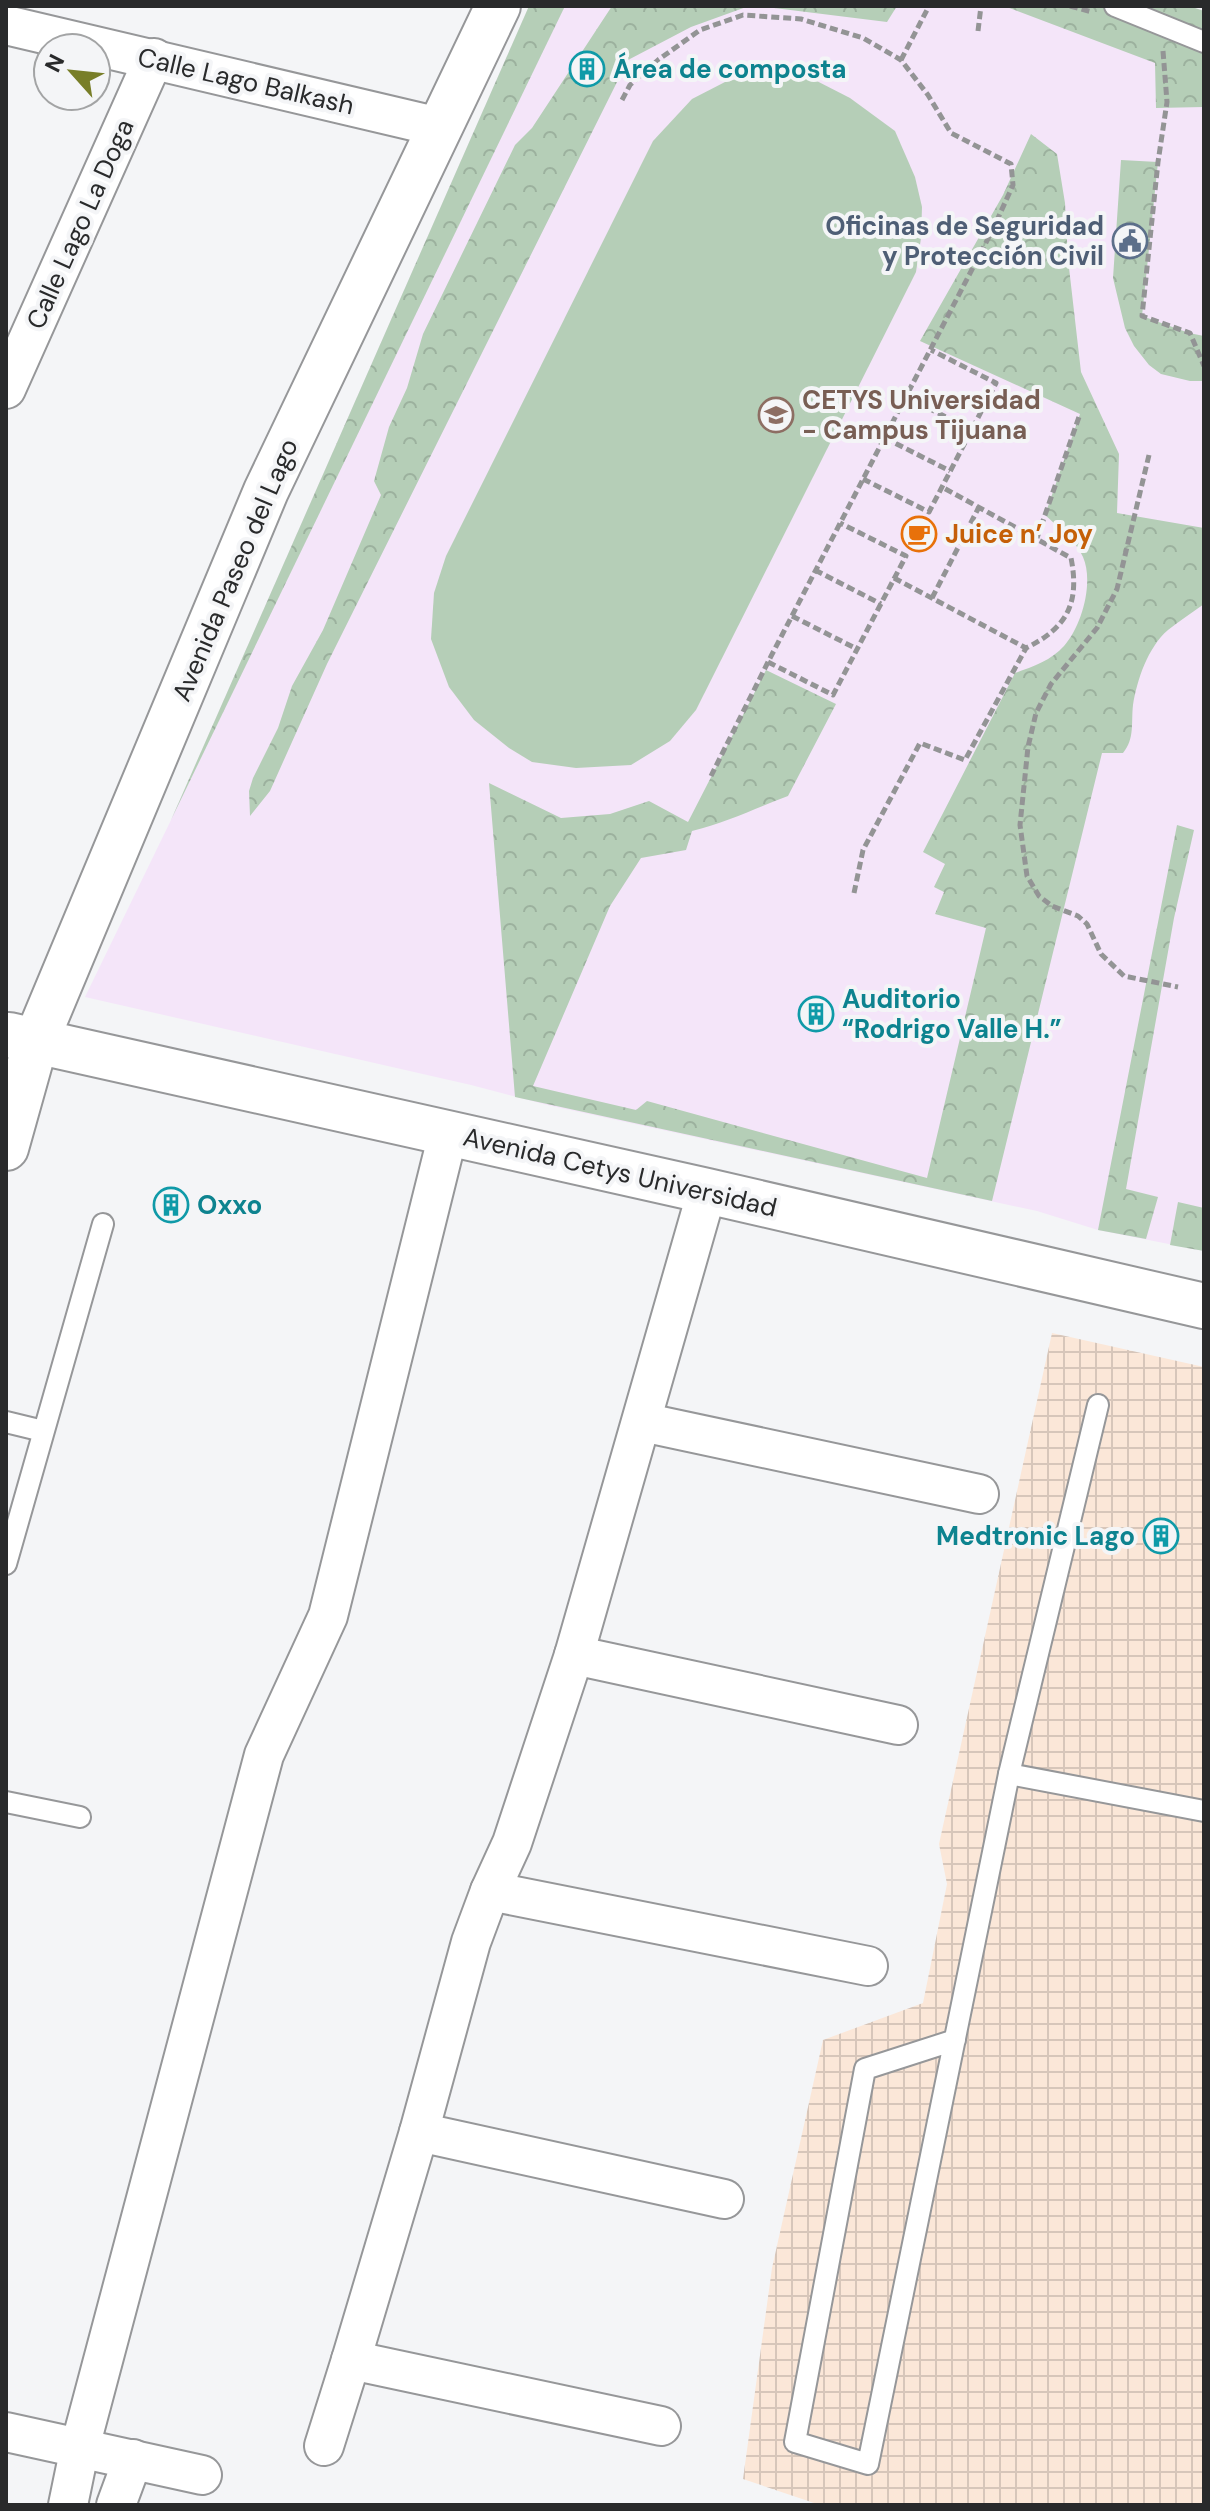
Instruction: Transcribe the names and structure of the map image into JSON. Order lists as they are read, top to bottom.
{
  "streets": {
    "main road": ["Avenida Paseo del Lago", "Avenida Cetys Universidad"],
    "street": ["Calle Lago Balkash", "Calle Lago La Doga"]
  },
  "crossings": [
    ["Calle Lago Balkash", "Calle Lago La Doga"],
    ["Calle Lago Balkash", "Avenida Paseo del Lago"],
    ["Avenida Paseo del Lago", "Avenida Cetys Universidad"]
  ],
  "places": {
    "building": [
      "Área de composta",
      "Auditorio “Rodrigo Valle H.”",
      "Oxxo",
      "Medtronic Lago"
    ],
    "public building": ["Oficinas de Seguridad y Protección Civil"],
    "school or university": ["CETYS Universidad - Campus Tijuana"],
    "cafe": ["Juice n’ Joy"]
  },
  "north": "top left"
}
